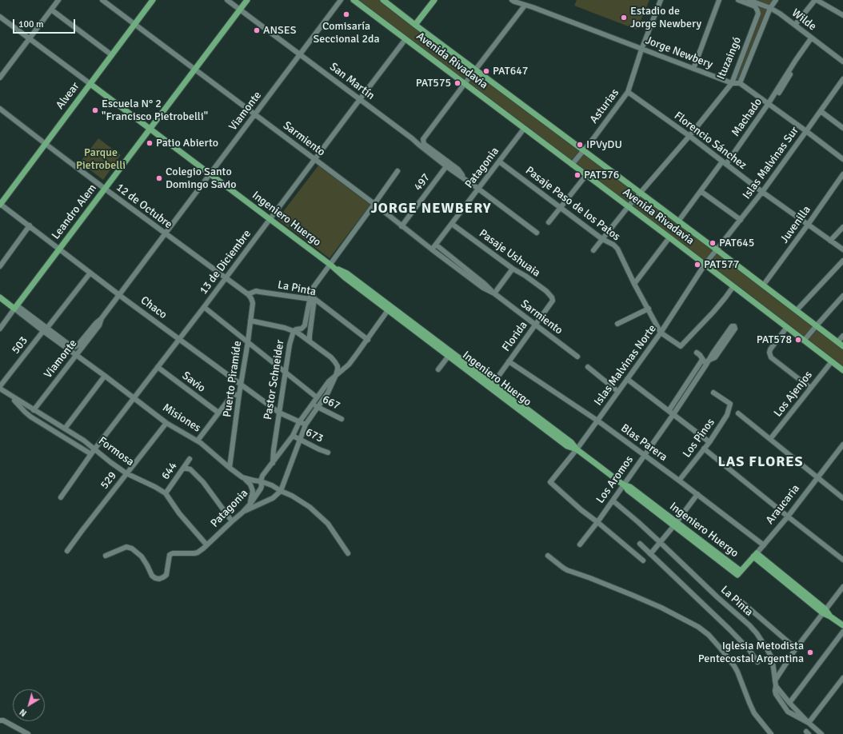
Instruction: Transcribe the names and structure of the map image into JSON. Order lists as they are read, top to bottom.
{
  "streets": {
    "main road": [
      "Avenida Rivadavia",
      "Alvear",
      "Leandro Alem",
      "Ingeniero Huergo",
      "Misiones",
      "Araucaria"
    ],
    "street": [
      "Wilde",
      "Jorge Newbery",
      "Ituzaingó",
      "San Martín",
      "Asturias",
      "Viamonte",
      "Machado",
      "Sarmiento",
      "Florencio Sánchez",
      "Islas Malvinas Sur",
      "Patagonia",
      "497",
      "Pasaje Paso de los Patos",
      "12 de Octubre",
      "Juvenilla",
      "Pasaje Ushuaia",
      "13 de Diciembre",
      "La Pinta",
      "Chaco",
      "Florida",
      "503",
      "Islas Malvinas Norte",
      "Puerto Piramíde",
      "Pastor Schneider",
      "Savio",
      "Los Ajenjos",
      "667",
      "673",
      "Los Pinos",
      "Blas Parera",
      "Formosa",
      "644",
      "Los Aromos",
      "529"
    ]
  },
  "crossings": [
    ["Wilde", "Machado"],
    ["Jorge Newbery", "Ituzaingó"],
    ["Jorge Newbery", "Asturias"],
    ["Ituzaingó", "Avenida Rivadavia"],
    ["Ituzaingó", "Florencio Sánchez"],
    ["Avenida Rivadavia", "San Martín"],
    ["Avenida Rivadavia", "Asturias"],
    ["Avenida Rivadavia", "Machado"],
    ["Avenida Rivadavia", "Islas Malvinas Sur"],
    ["Avenida Rivadavia", "Patagonia"],
    ["Avenida Rivadavia", "Pasaje Paso de los Patos"],
    ["Avenida Rivadavia", "Juvenilla"],
    ["Avenida Rivadavia", "13 de Diciembre"],
    ["Avenida Rivadavia", "Islas Malvinas Norte"],
    ["Avenida Rivadavia", "Los Ajenjos"],
    ["San Martín", "Viamonte"],
    ["San Martín", "Patagonia"],
    ["San Martín", "497"],
    ["San Martín", "Leandro Alem"],
    ["San Martín", "13 de Diciembre"],
    ["Alvear", "Sarmiento"],
    ["Alvear", "12 de Octubre"],
    ["Alvear", "Ingeniero Huergo"],
    ["Alvear", "Chaco"],
    ["Asturias", "Florencio Sánchez"],
    ["Viamonte", "Sarmiento"],
    ["Viamonte", "12 de Octubre"],
    ["Viamonte", "Ingeniero Huergo"],
    ["Viamonte", "Chaco"],
    ["Viamonte", "Misiones"],
    ["Viamonte", "Formosa"],
    ["Machado", "Florencio Sánchez"],
    ["Sarmiento", "Patagonia"],
    ["Sarmiento", "497"],
    ["Sarmiento", "Leandro Alem"],
    ["Sarmiento", "13 de Diciembre"],
    ["Sarmiento", "Florida"],
    ["Sarmiento", "Pastor Schneider"],
    ["Florencio Sánchez", "Islas Malvinas Sur"],
    ["Florencio Sánchez", "Juvenilla"],
    ["Islas Malvinas Sur", "Islas Malvinas Norte"],
    ["Patagonia", "Pasaje Paso de los Patos"],
    ["Patagonia", "Ingeniero Huergo"],
    ["Patagonia", "Pasaje Ushuaia"],
    ["Patagonia", "La Pinta"],
    ["Patagonia", "Chaco"],
    ["Patagonia", "Pastor Schneider"],
    ["Patagonia", "667"],
    ["Patagonia", "Misiones"],
    ["Patagonia", "673"],
    ["Patagonia", "Formosa"],
    ["Pasaje Paso de los Patos", "Islas Malvinas Norte"],
    ["12 de Octubre", "Leandro Alem"],
    ["12 de Octubre", "13 de Diciembre"],
    ["12 de Octubre", "La Pinta"],
    ["12 de Octubre", "Puerto Piramíde"],
    ["Leandro Alem", "Ingeniero Huergo"],
    ["Leandro Alem", "Chaco"],
    ["Leandro Alem", "Misiones"],
    ["Ingeniero Huergo", "13 de Diciembre"],
    ["Ingeniero Huergo", "Florida"],
    ["Ingeniero Huergo", "Islas Malvinas Norte"],
    ["Ingeniero Huergo", "Pastor Schneider"],
    ["Ingeniero Huergo", "Los Aromos"],
    ["Ingeniero Huergo", "Araucaria"],
    ["Pasaje Ushuaia", "Florida"],
    ["13 de Diciembre", "Chaco"],
    ["13 de Diciembre", "Savio"],
    ["13 de Diciembre", "Misiones"],
    ["13 de Diciembre", "Formosa"],
    ["La Pinta", "Puerto Piramíde"],
    ["La Pinta", "Pastor Schneider"],
    ["La Pinta", "Los Aromos"],
    ["Chaco", "503"],
    ["Chaco", "Puerto Piramíde"],
    ["Chaco", "Pastor Schneider"],
    ["Florida", "Blas Parera"],
    ["503", "Misiones"],
    ["503", "Formosa"],
    ["Islas Malvinas Norte", "Blas Parera"],
    ["Islas Malvinas Norte", "Los Aromos"],
    ["Puerto Piramíde", "Misiones"],
    ["Misiones", "529"],
    ["Los Pinos", "Blas Parera"],
    ["Blas Parera", "Los Aromos"],
    ["Blas Parera", "Araucaria"],
    ["Formosa", "644"],
    ["Formosa", "529"]
  ],
  "districts": ["JORGE NEWBERY", "LAS FLORES"],
  "parks": ["Parque Pietrobelli"],
  "places": [
    "Comisaría Seccional 2da",
    "Estadio de Jorge Newbery",
    "ANSES",
    "PAT647",
    "PAT575",
    "Escuela N° 2 \"Francisco Pietrobelli\"",
    "Patio Abierto",
    "IPVyDU",
    "PAT576",
    "Colegio Santo Domingo Savio",
    "PAT645",
    "PAT577",
    "PAT578",
    "Iglesia Metodista Pentecostal Argentina"
  ],
  "scale_bar": "100 m",
  "north": "bottom left"
}
